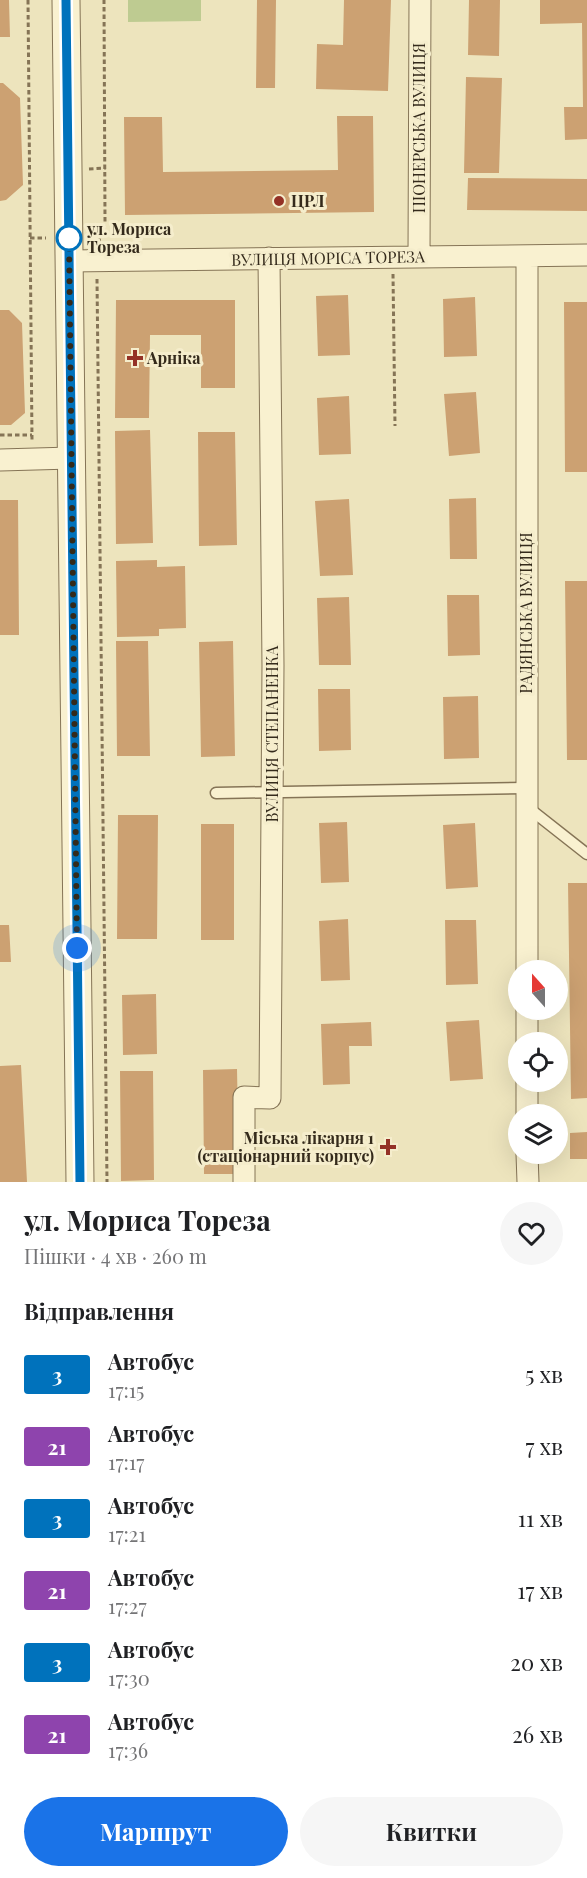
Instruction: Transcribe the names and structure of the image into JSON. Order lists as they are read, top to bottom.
{
  "streets": {
    "street": [
      "ПІОНЕРСЬКА ВУЛИЦЯ",
      "ВУЛИЦЯ МОРІСА ТОРЕЗА",
      "РАДЯНСЬКА ВУЛИЦЯ",
      "ВУЛИЦЯ СТЕПАНЕНКА"
    ]
  },
  "crossings": [
    ["ПІОНЕРСЬКА ВУЛИЦЯ", "ВУЛИЦЯ МОРІСА ТОРЕЗА"],
    ["ВУЛИЦЯ МОРІСА ТОРЕЗА", "РАДЯНСЬКА ВУЛИЦЯ"],
    ["ВУЛИЦЯ МОРІСА ТОРЕЗА", "ВУЛИЦЯ СТЕПАНЕНКА"]
  ],
  "places": {
    "other": ["ЦРЛ", "ул. Мориса Тореза"],
    "health": ["Арніка", "Міська лікарня 1 (стаціонарний корпус)"]
  },
  "lines": ["bus line 3"],
  "north": "top",
  "page": {
    "heading": [
      ["ул. Мориса Тореза", "Пішки · 4 хв · 260 m"],
      "Відправлення"
    ],
    "list": [
      {
        "mark": "3",
        "name": "Автобус",
        "note": "17:15",
        "value": "5 хв"
      },
      {
        "mark": "21",
        "name": "Автобус",
        "note": "17:17",
        "value": "7 хв"
      },
      {
        "mark": "3",
        "name": "Автобус",
        "note": "17:21",
        "value": "11 хв"
      },
      {
        "mark": "21",
        "name": "Автобус",
        "note": "17:27",
        "value": "17 хв"
      },
      {
        "mark": "3",
        "name": "Автобус",
        "note": "17:30",
        "value": "20 хв"
      },
      {
        "mark": "21",
        "name": "Автобус",
        "note": "17:36",
        "value": "26 хв"
      }
    ],
    "buttons": ["Маршрут", "Квитки"]
  }
}
